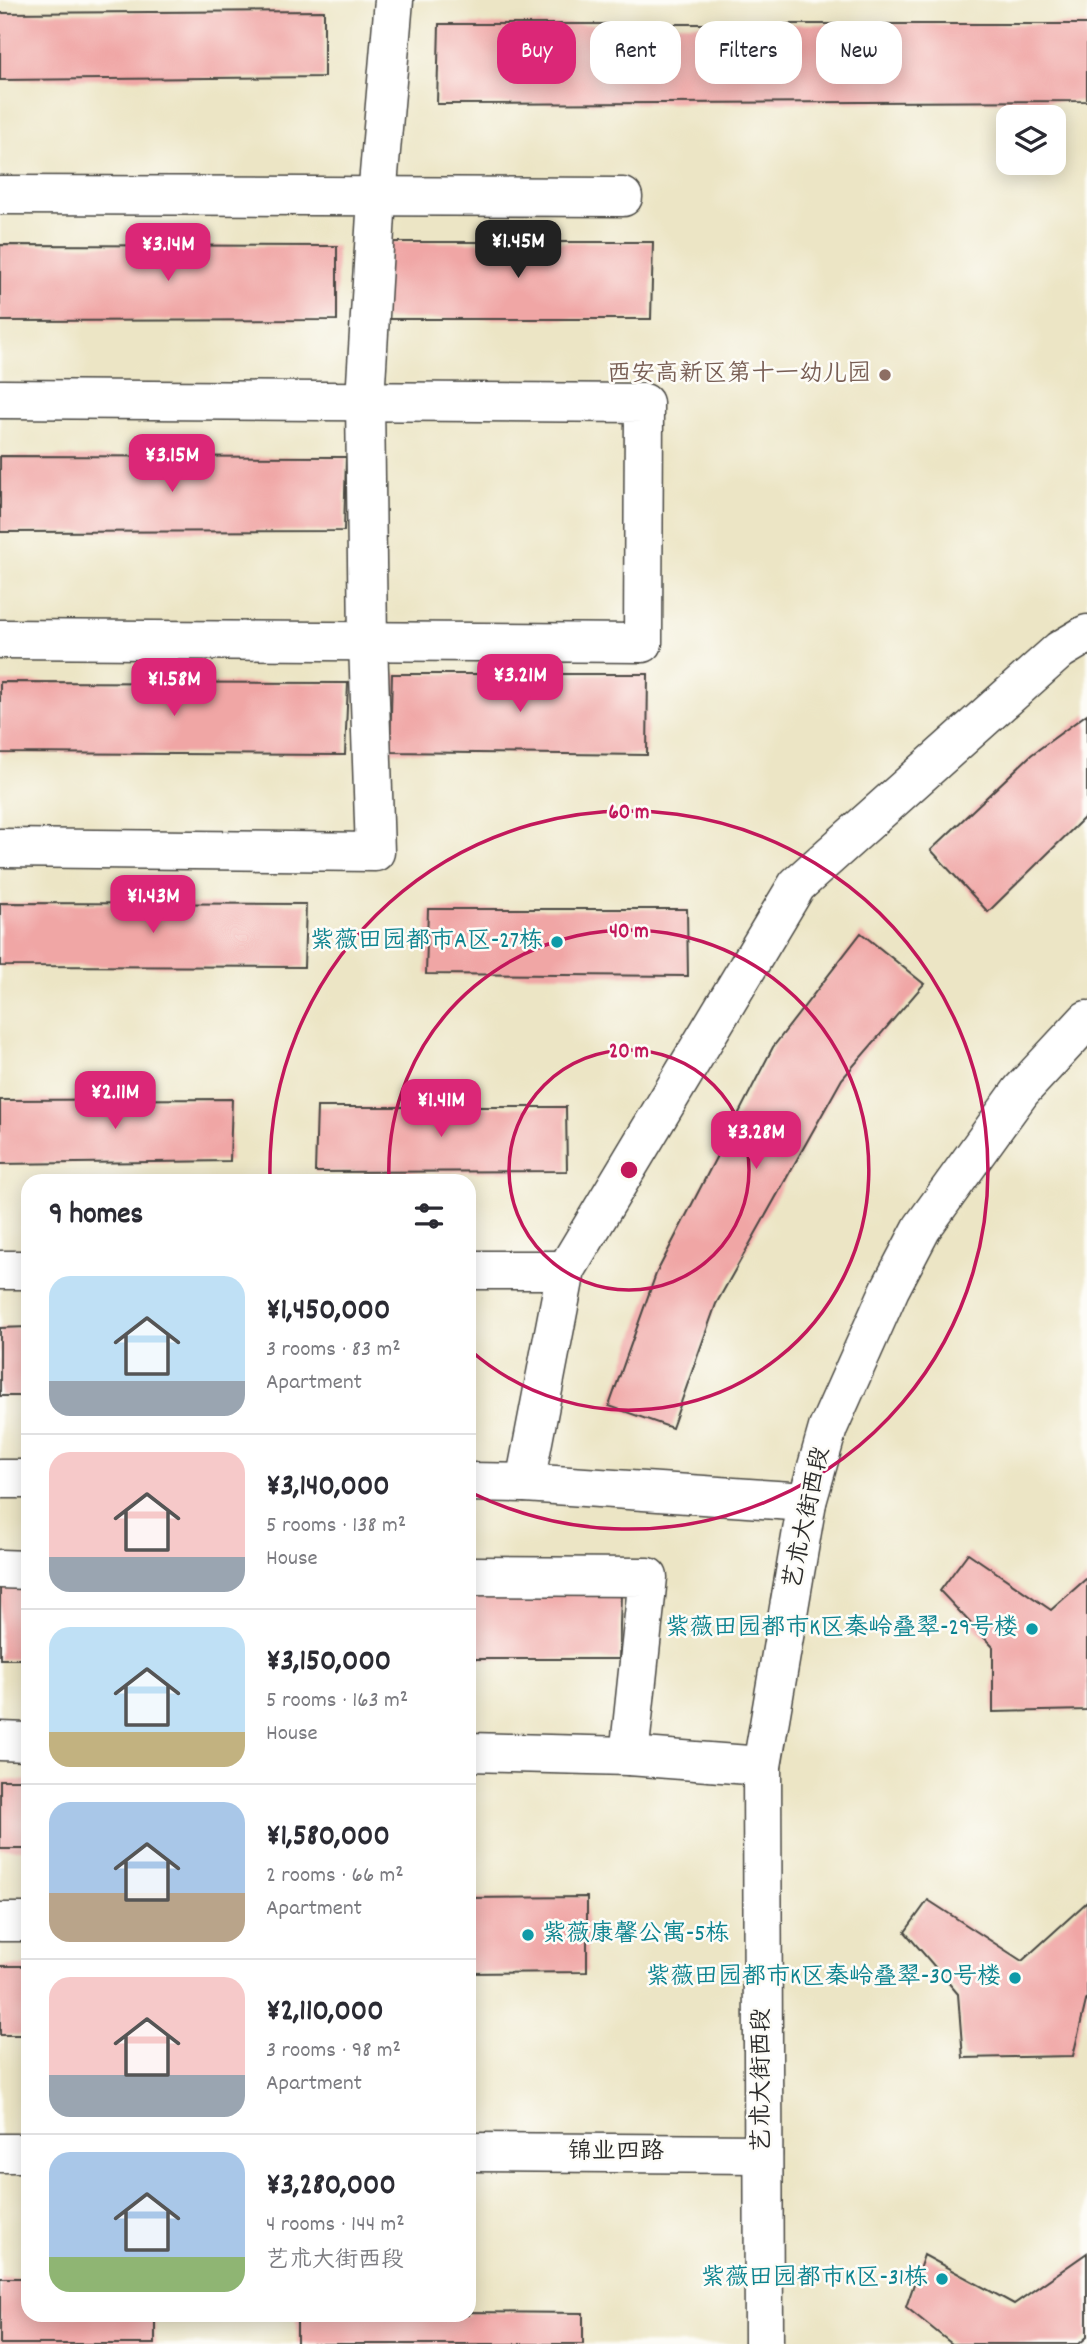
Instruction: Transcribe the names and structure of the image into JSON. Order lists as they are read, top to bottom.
{
  "streets": {
    "street": ["艺术大街西段", "锦业四路"]
  },
  "crossings": [
    ["艺术大街西段", "锦业四路"]
  ],
  "places": [
    "西安高新区第十一幼儿园",
    "紫薇田园都市A区-27栋",
    "紫薇田园都市K区秦岭叠翠-29号楼",
    "紫薇康馨公寓-5栋",
    "紫薇田园都市K区秦岭叠翠-30号楼",
    "紫薇田园都市K区-31栋"
  ],
  "page": {
    "chip": [
      "Buy",
      "Rent",
      "Filters",
      "New"
    ],
    "price": [
      "¥1.45M",
      "¥3.14M",
      "¥3.15M",
      "¥3.21M",
      "¥1.58M",
      "¥1.43M",
      "¥2.11M",
      "¥1.41M",
      "¥3.28M"
    ],
    "heading": "9 homes",
    "list": [
      {
        "name": "¥1,450,000",
        "note": "3 rooms · 83 m² · Apartment"
      },
      {
        "name": "¥3,140,000",
        "note": "5 rooms · 138 m² · House"
      },
      {
        "name": "¥3,150,000",
        "note": "5 rooms · 163 m² · House"
      },
      {
        "name": "¥1,580,000",
        "note": "2 rooms · 66 m² · Apartment"
      },
      {
        "name": "¥2,110,000",
        "note": "3 rooms · 98 m² · Apartment"
      },
      {
        "name": "¥3,280,000",
        "note": "4 rooms · 144 m² · 艺术大街西段"
      }
    ]
  },
  "rings": ["60 m", "40 m", "20 m"]
}
